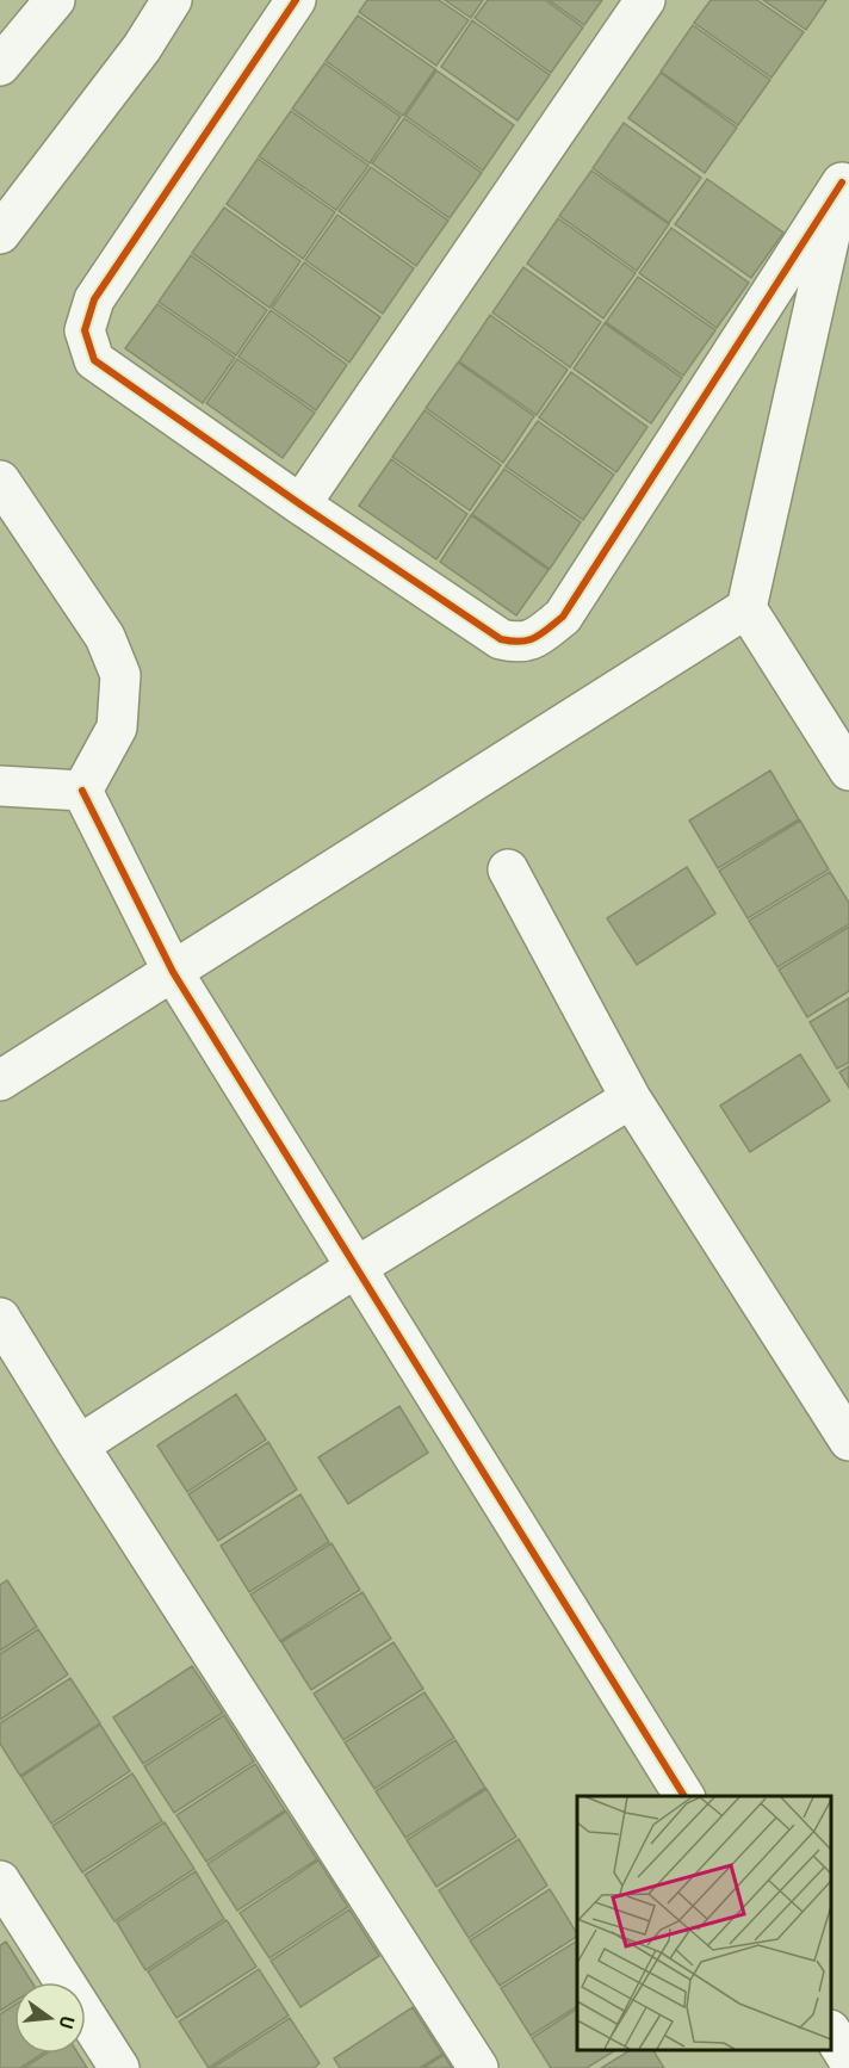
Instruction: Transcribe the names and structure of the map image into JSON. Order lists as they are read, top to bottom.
{
  "north": "right"
}
